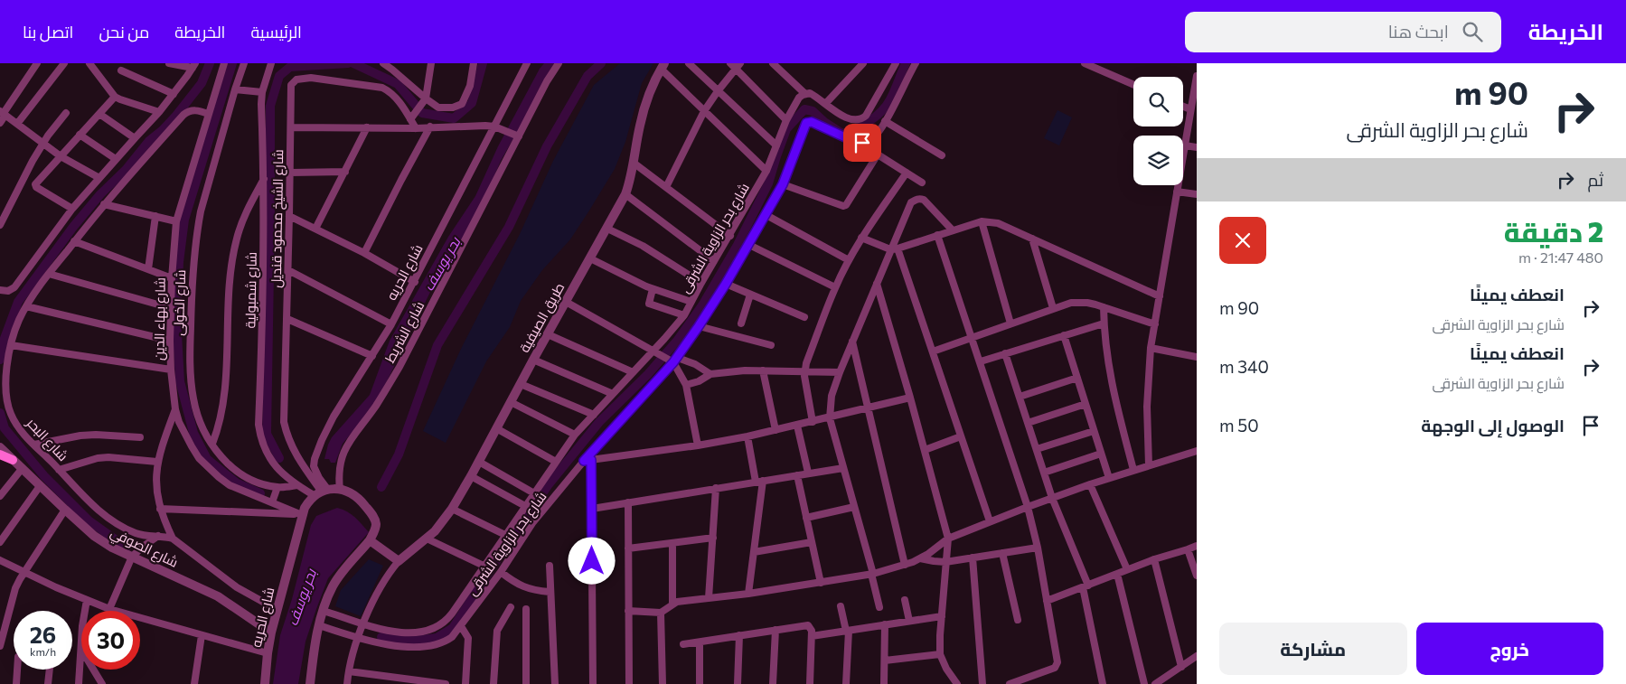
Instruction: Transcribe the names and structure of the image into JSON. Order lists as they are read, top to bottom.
{
  "streets": {
    "street": [
      "شارع الشيخ محمود قنديل",
      "شارع بحر الزاوية الشرقى",
      "شارع الحريه",
      "شارع شمبولية",
      "شارع الخولى",
      "طريق الصيفية",
      "شارع بهاء الدين",
      "شارع الشريط",
      "شارع البحر",
      "شارع الصوفي"
    ]
  },
  "crossings": [
    ["شارع الشيخ محمود قنديل", "شارع الحريه"],
    ["شارع الشيخ محمود قنديل", "شارع شمبولية"],
    ["شارع الحريه", "شارع شمبولية"],
    ["شارع الحريه", "شارع بهاء الدين"],
    ["شارع الحريه", "شارع البحر"],
    ["شارع الحريه", "شارع الصوفي"],
    ["شارع شمبولية", "شارع الخولى"],
    ["شارع بهاء الدين", "شارع البحر"]
  ],
  "water": ["بحر يوسف"],
  "page": {
    "header": "الخريطة",
    "search": "ابحث هنا",
    "nav": [
      "الرئيسية",
      "الخريطة",
      "من نحن",
      "اتصل بنا"
    ],
    "turn": ["90 m", "شارع بحر الزاوية الشرقى"],
    "then": "ثم",
    "heading": ["2 دقيقة", "480 m · 21:47"],
    "list": [
      {
        "name": "انعطف يمينًا",
        "note": "شارع بحر الزاوية الشرقى",
        "value": "90 m"
      },
      {
        "name": "انعطف يمينًا",
        "note": "شارع بحر الزاوية الشرقى",
        "value": "340 m"
      },
      {
        "name": "الوصول إلى الوجهة",
        "value": "50 m"
      }
    ],
    "speed": "26 km/h",
    "limit": "30",
    "buttons": ["خروج", "مشاركة"]
  }
}
